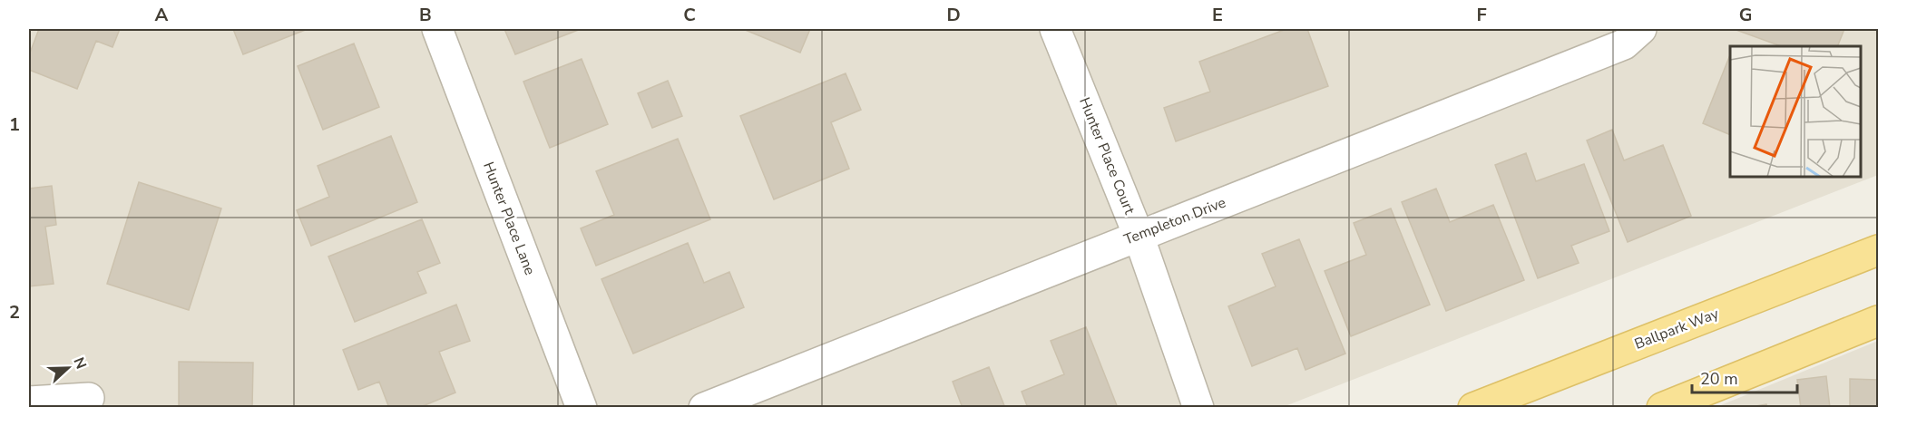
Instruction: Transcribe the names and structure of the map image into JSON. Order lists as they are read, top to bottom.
{
  "streets": {
    "main road": ["Ballpark Way"],
    "street": ["Hunter Place Court", "Hunter Place Lane", "Templeton Drive"]
  },
  "crossings": [
    ["Hunter Place Court", "Templeton Drive"]
  ],
  "scale_bar": "20 m",
  "north": "right",
  "grid": {
    "columns": [
      "A",
      "B",
      "C",
      "D",
      "E",
      "F",
      "G"
    ],
    "rows": ["1", "2"]
  }
}
